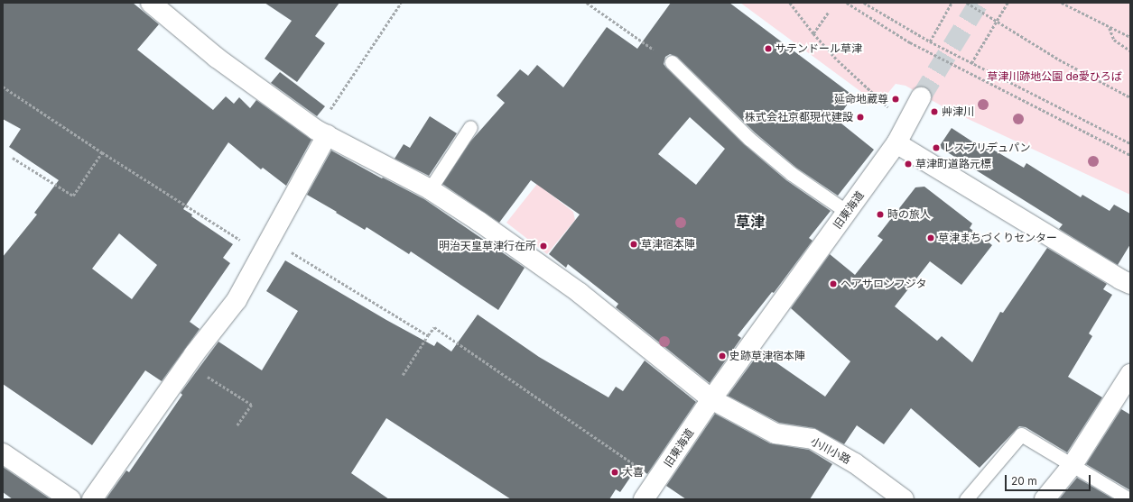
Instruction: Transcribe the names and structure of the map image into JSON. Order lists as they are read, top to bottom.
{
  "streets": {
    "street": ["旧東海道", "小川小路"]
  },
  "crossings": [
    ["旧東海道", "小川小路"]
  ],
  "districts": ["草津"],
  "parks": ["草津川跡地公園 de愛ひろば"],
  "places": [
    "サテンドール草津",
    "延命地蔵尊",
    "艸津川",
    "株式会社京都現代建設",
    "レスプリデュパン",
    "草津町道路元標",
    "時の旅人",
    "草津まちづくりセンター",
    "草津宿本陣",
    "明治天皇草津行在所",
    "ヘアサロンフジタ",
    "史跡草津宿本陣",
    "大喜"
  ],
  "scale_bar": "20 m"
}
